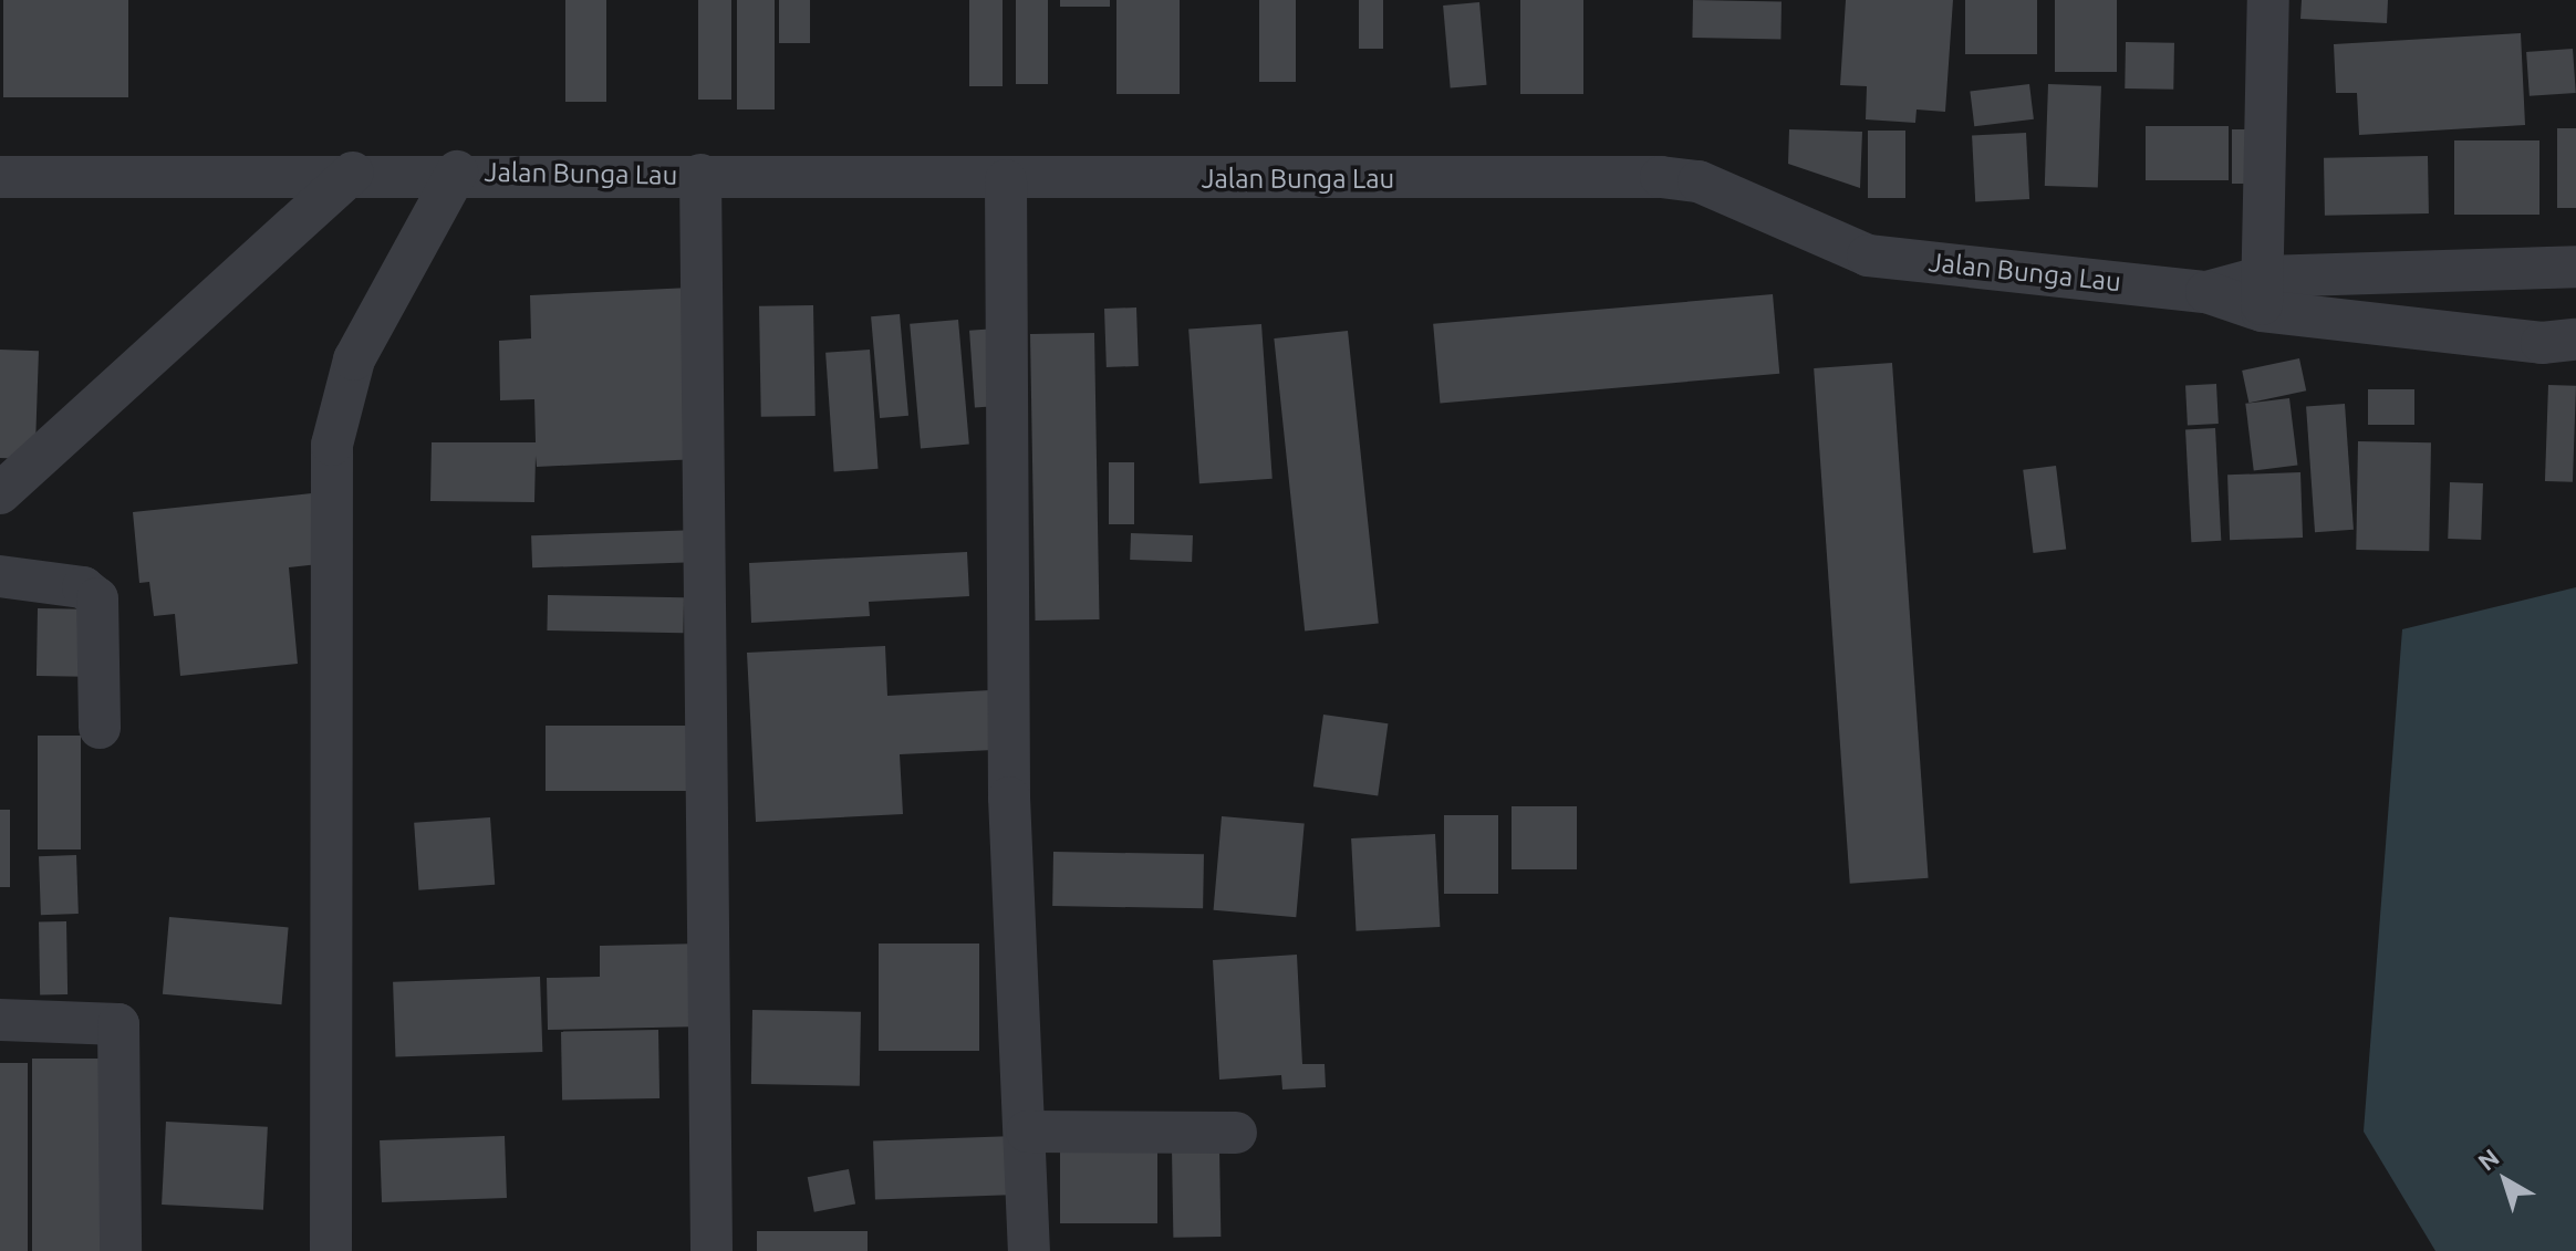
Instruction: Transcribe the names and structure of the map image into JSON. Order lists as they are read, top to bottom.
{
  "streets": {
    "street": ["Jalan Bunga Lau"]
  },
  "north": "top left"
}
